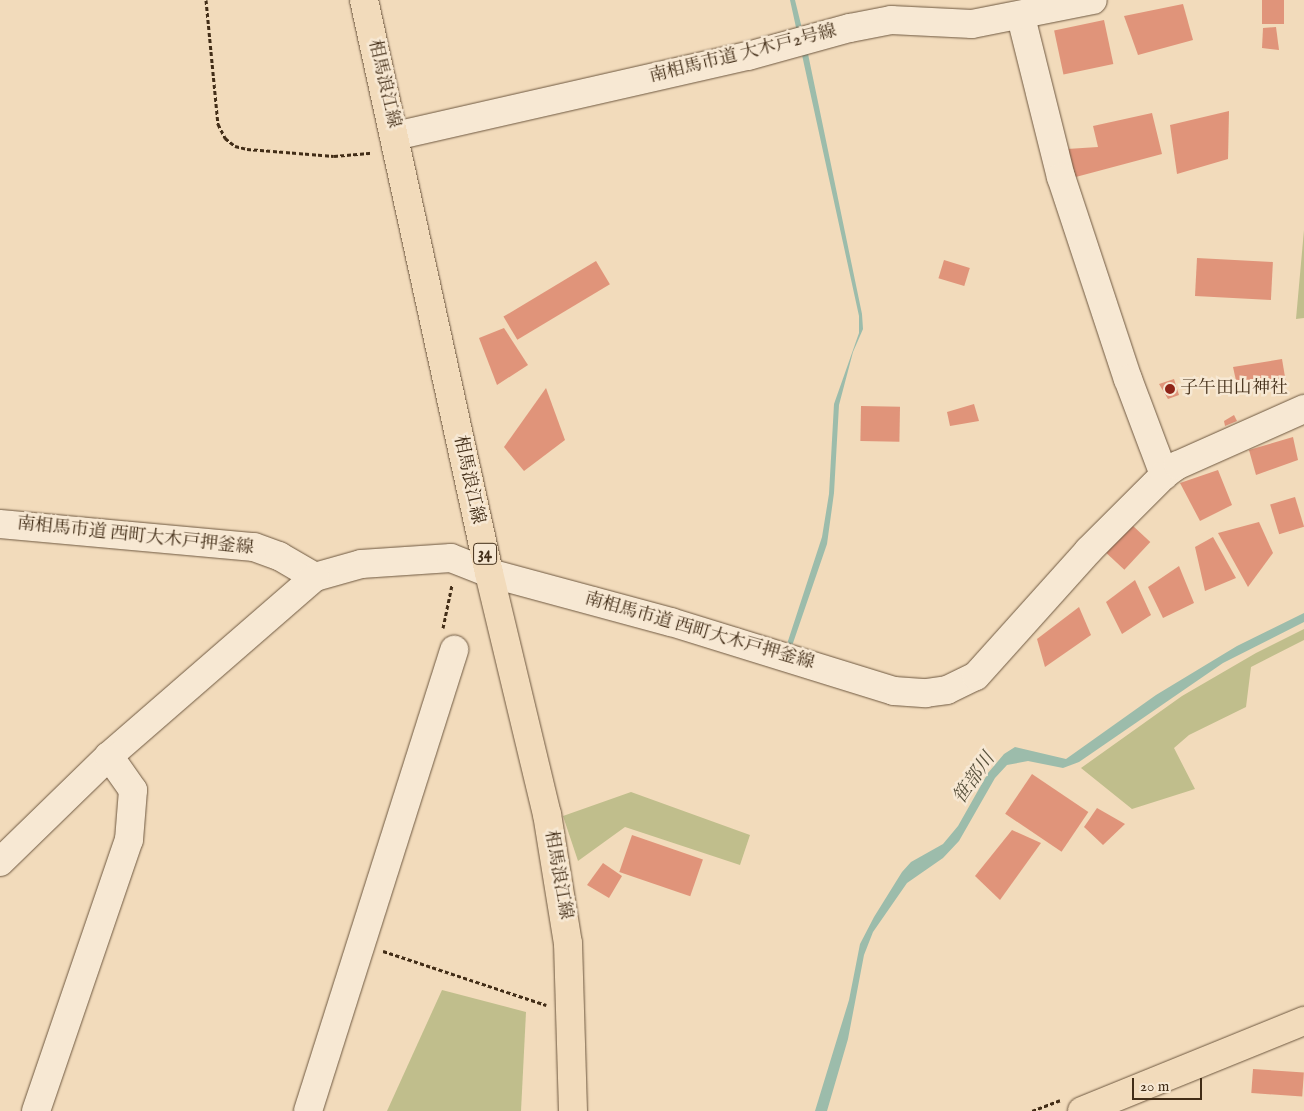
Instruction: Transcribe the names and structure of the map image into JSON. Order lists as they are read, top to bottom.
{
  "streets": {
    "main road": ["相馬浪江線", "34"],
    "street": ["南相馬市道 大木戸2号線", "南相馬市道 西町大木戸押釜線"]
  },
  "crossings": [
    ["南相馬市道 大木戸2号線", "相馬浪江線"],
    ["相馬浪江線", "南相馬市道 西町大木戸押釜線"]
  ],
  "water": ["笹部川"],
  "places": ["子午田山神社"],
  "scale_bar": "20 m"
}
